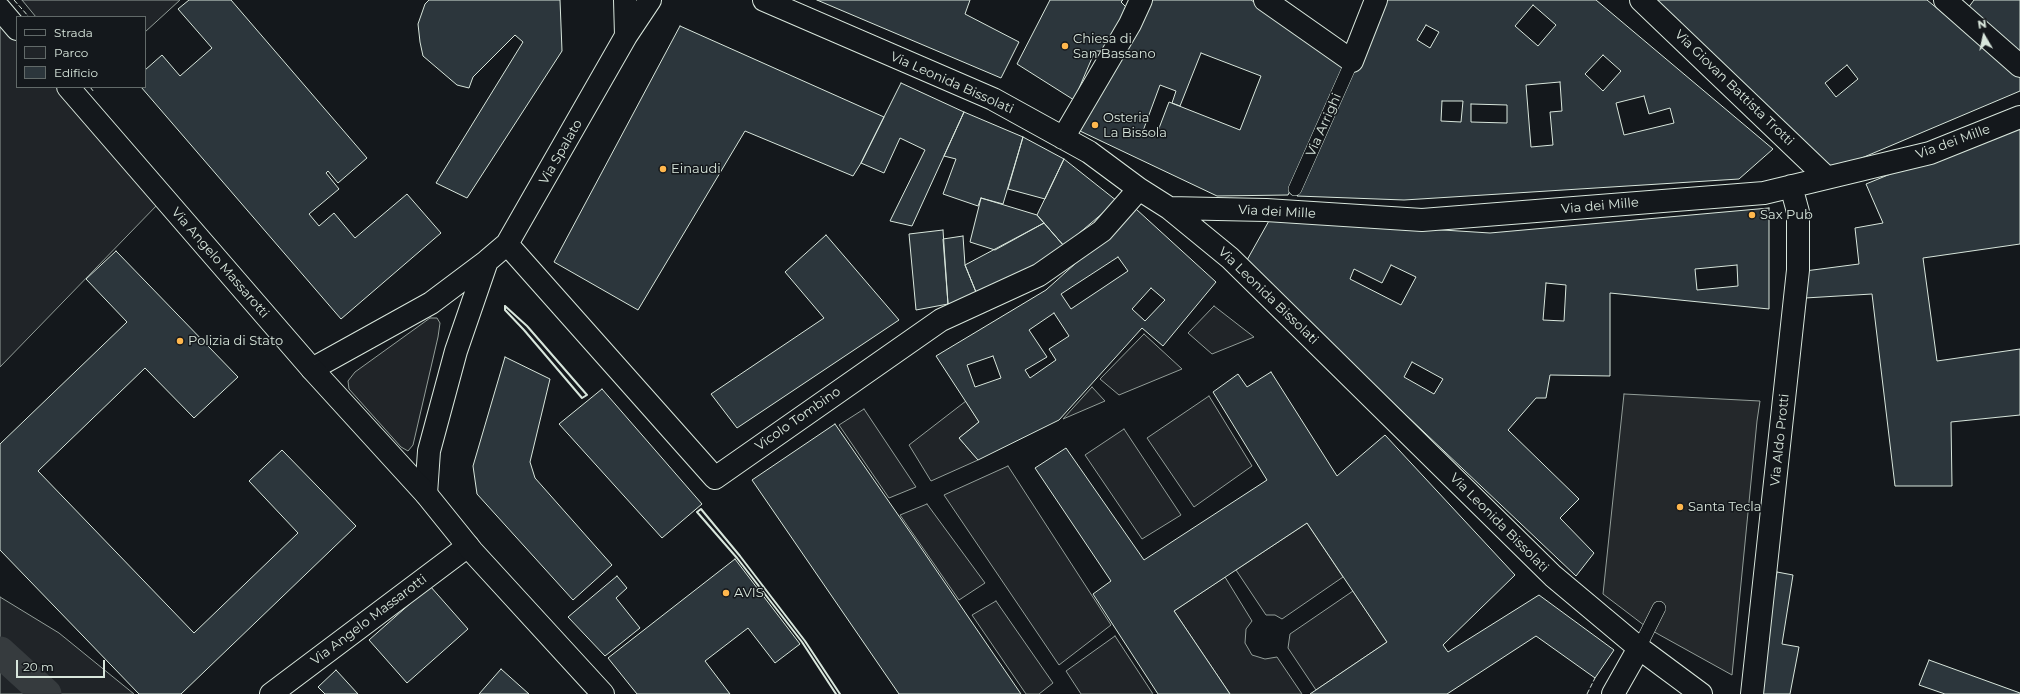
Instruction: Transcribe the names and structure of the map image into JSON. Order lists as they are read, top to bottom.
{
  "streets": {
    "street": [
      "Via Leonida Bissolati",
      "Via Giovan Battista Trotti",
      "Via dei Mille",
      "Via Spalato",
      "Via Angelo Massarotti",
      "Vicolo Tombino",
      "Via Aldo Protti"
    ],
    "lane": ["Via Arrighi"]
  },
  "crossings": [
    ["Via Leonida Bissolati", "Via dei Mille"],
    ["Via Leonida Bissolati", "Vicolo Tombino"],
    ["Via Giovan Battista Trotti", "Via dei Mille"],
    ["Via dei Mille", "Via Aldo Protti"],
    ["Via Spalato", "Via Angelo Massarotti"],
    ["Via Spalato", "Vicolo Tombino"]
  ],
  "places": [
    "Chiesa di San Bassano",
    "Osteria La Bissola",
    "Einaudi",
    "Sax Pub",
    "Polizia di Stato",
    "Santa Tecla",
    "AVIS"
  ],
  "legend": ["Strada", "Parco", "Edificio"],
  "scale_bar": "20 m",
  "north": "top"
}
